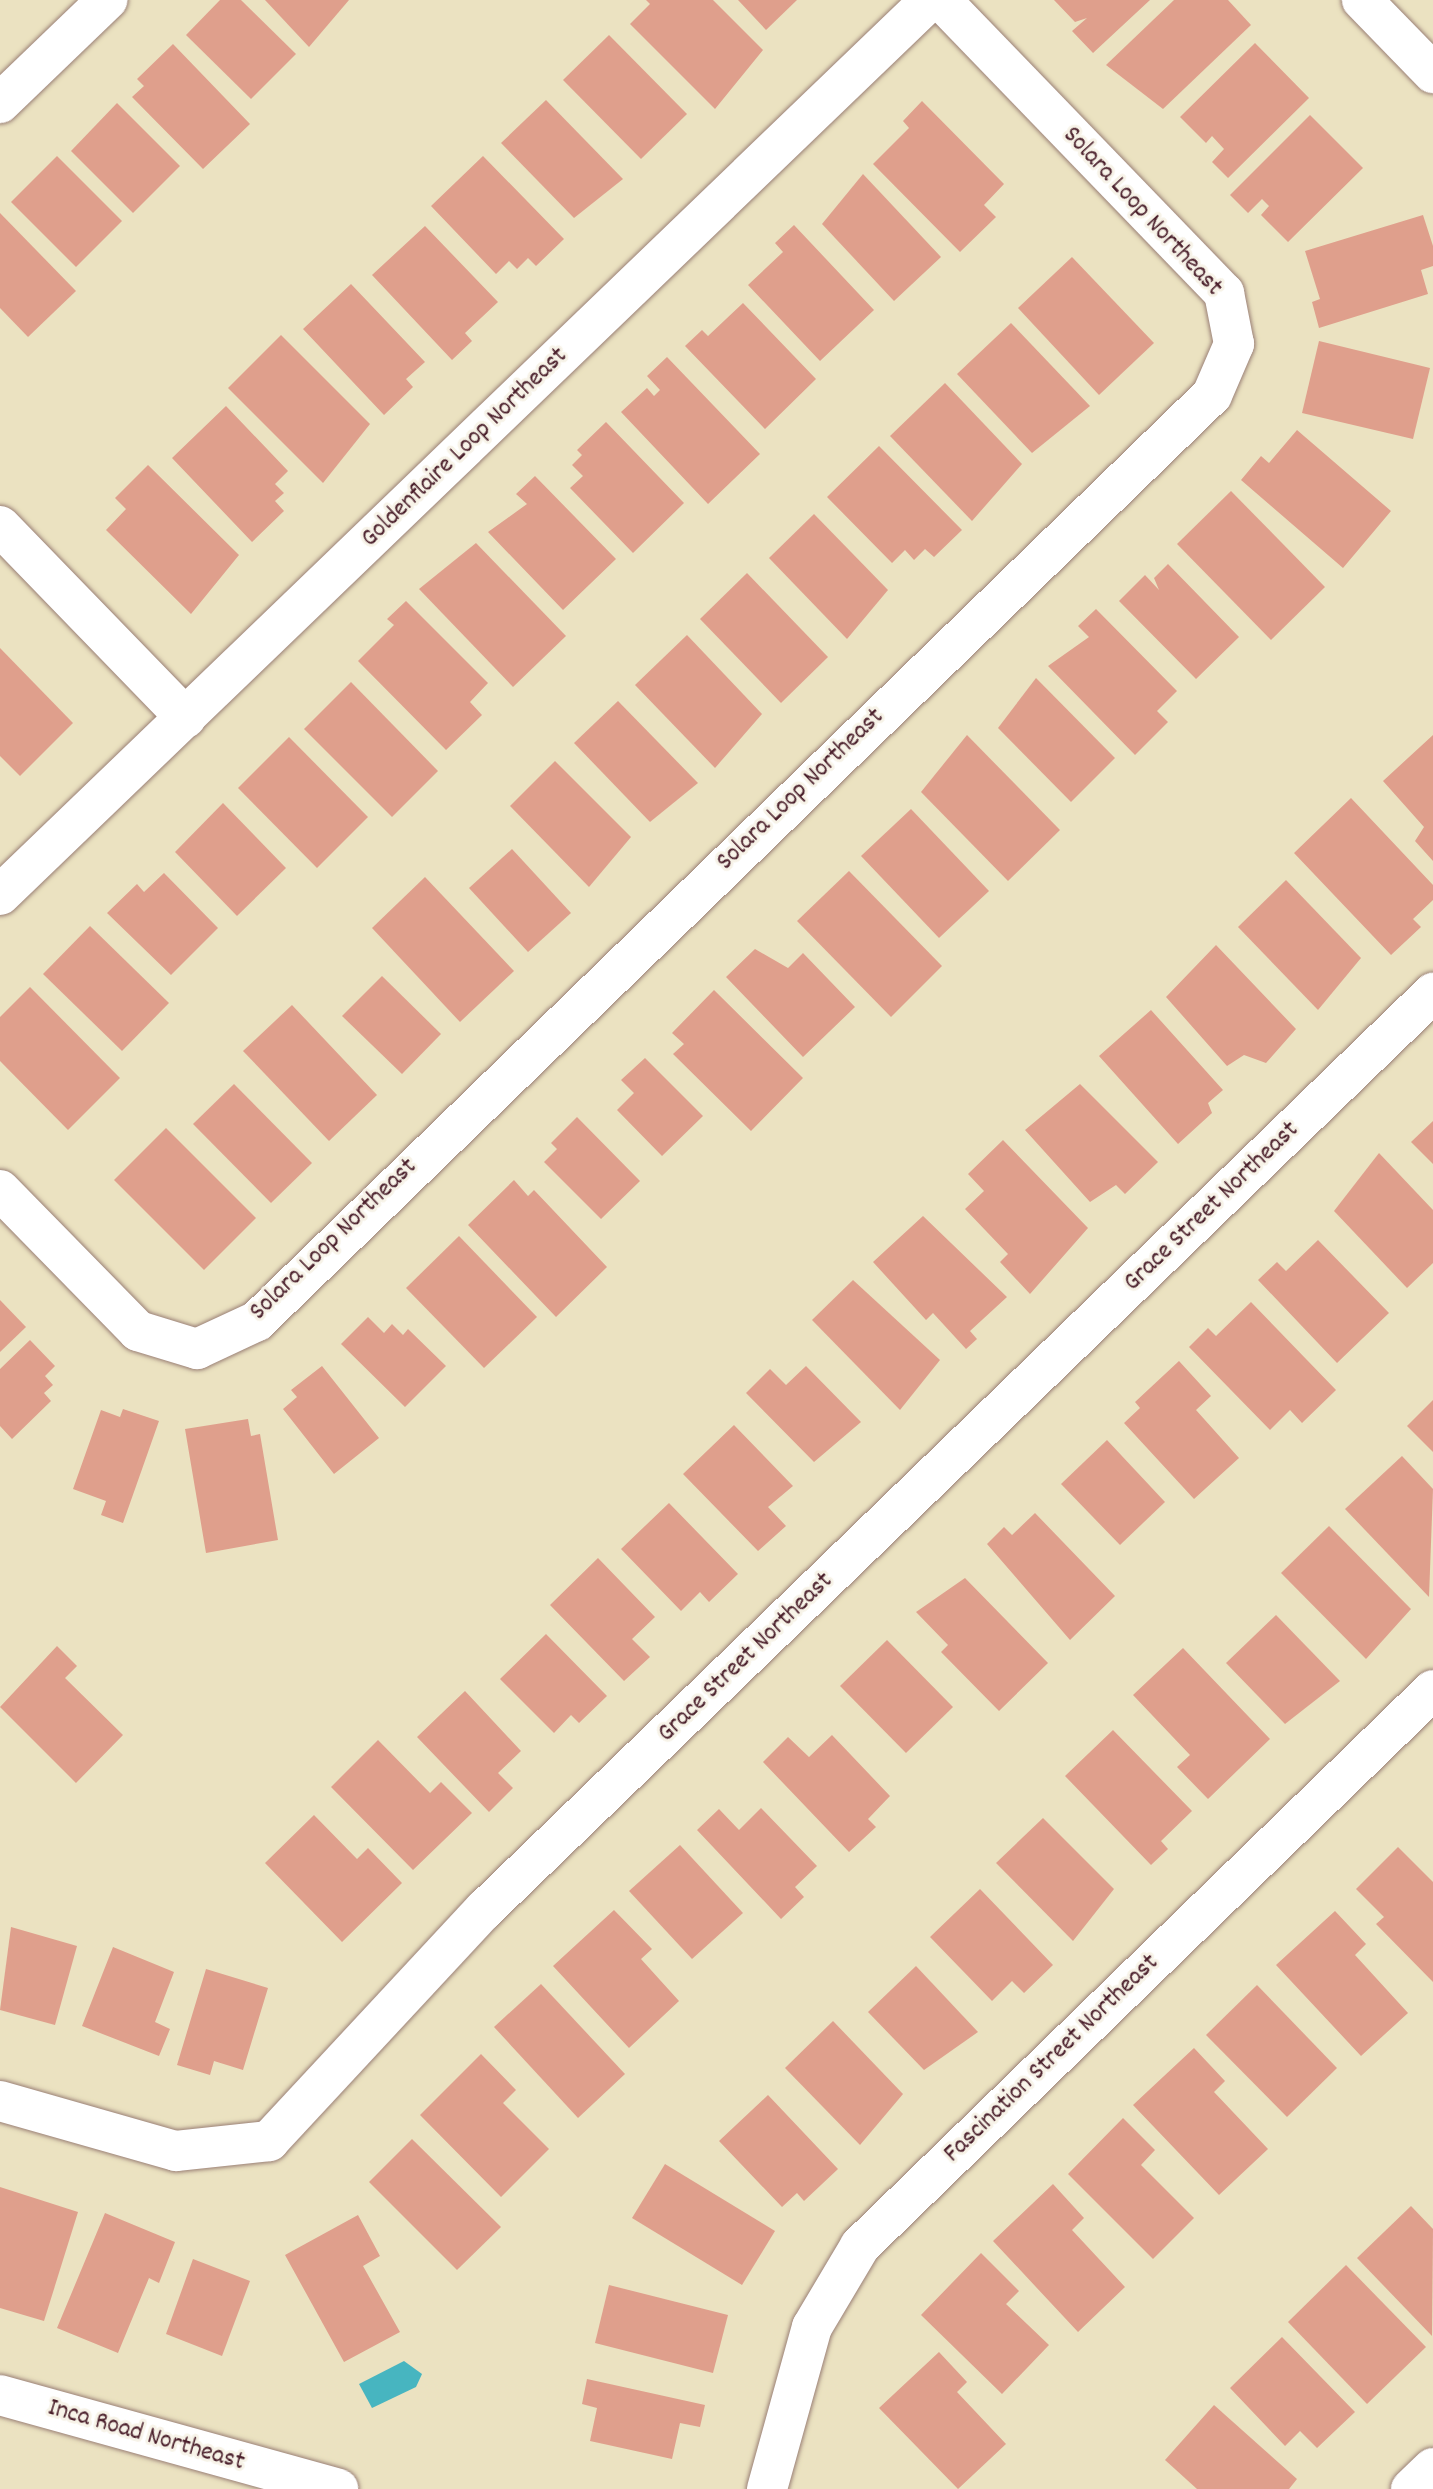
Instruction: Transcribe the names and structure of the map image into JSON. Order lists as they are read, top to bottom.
{
  "streets": {
    "street": [
      "Solara Loop Northeast",
      "Goldenflaire Loop Northeast",
      "Grace Street Northeast",
      "Fascination Street Northeast",
      "Inca Road Northeast"
    ]
  }
}
